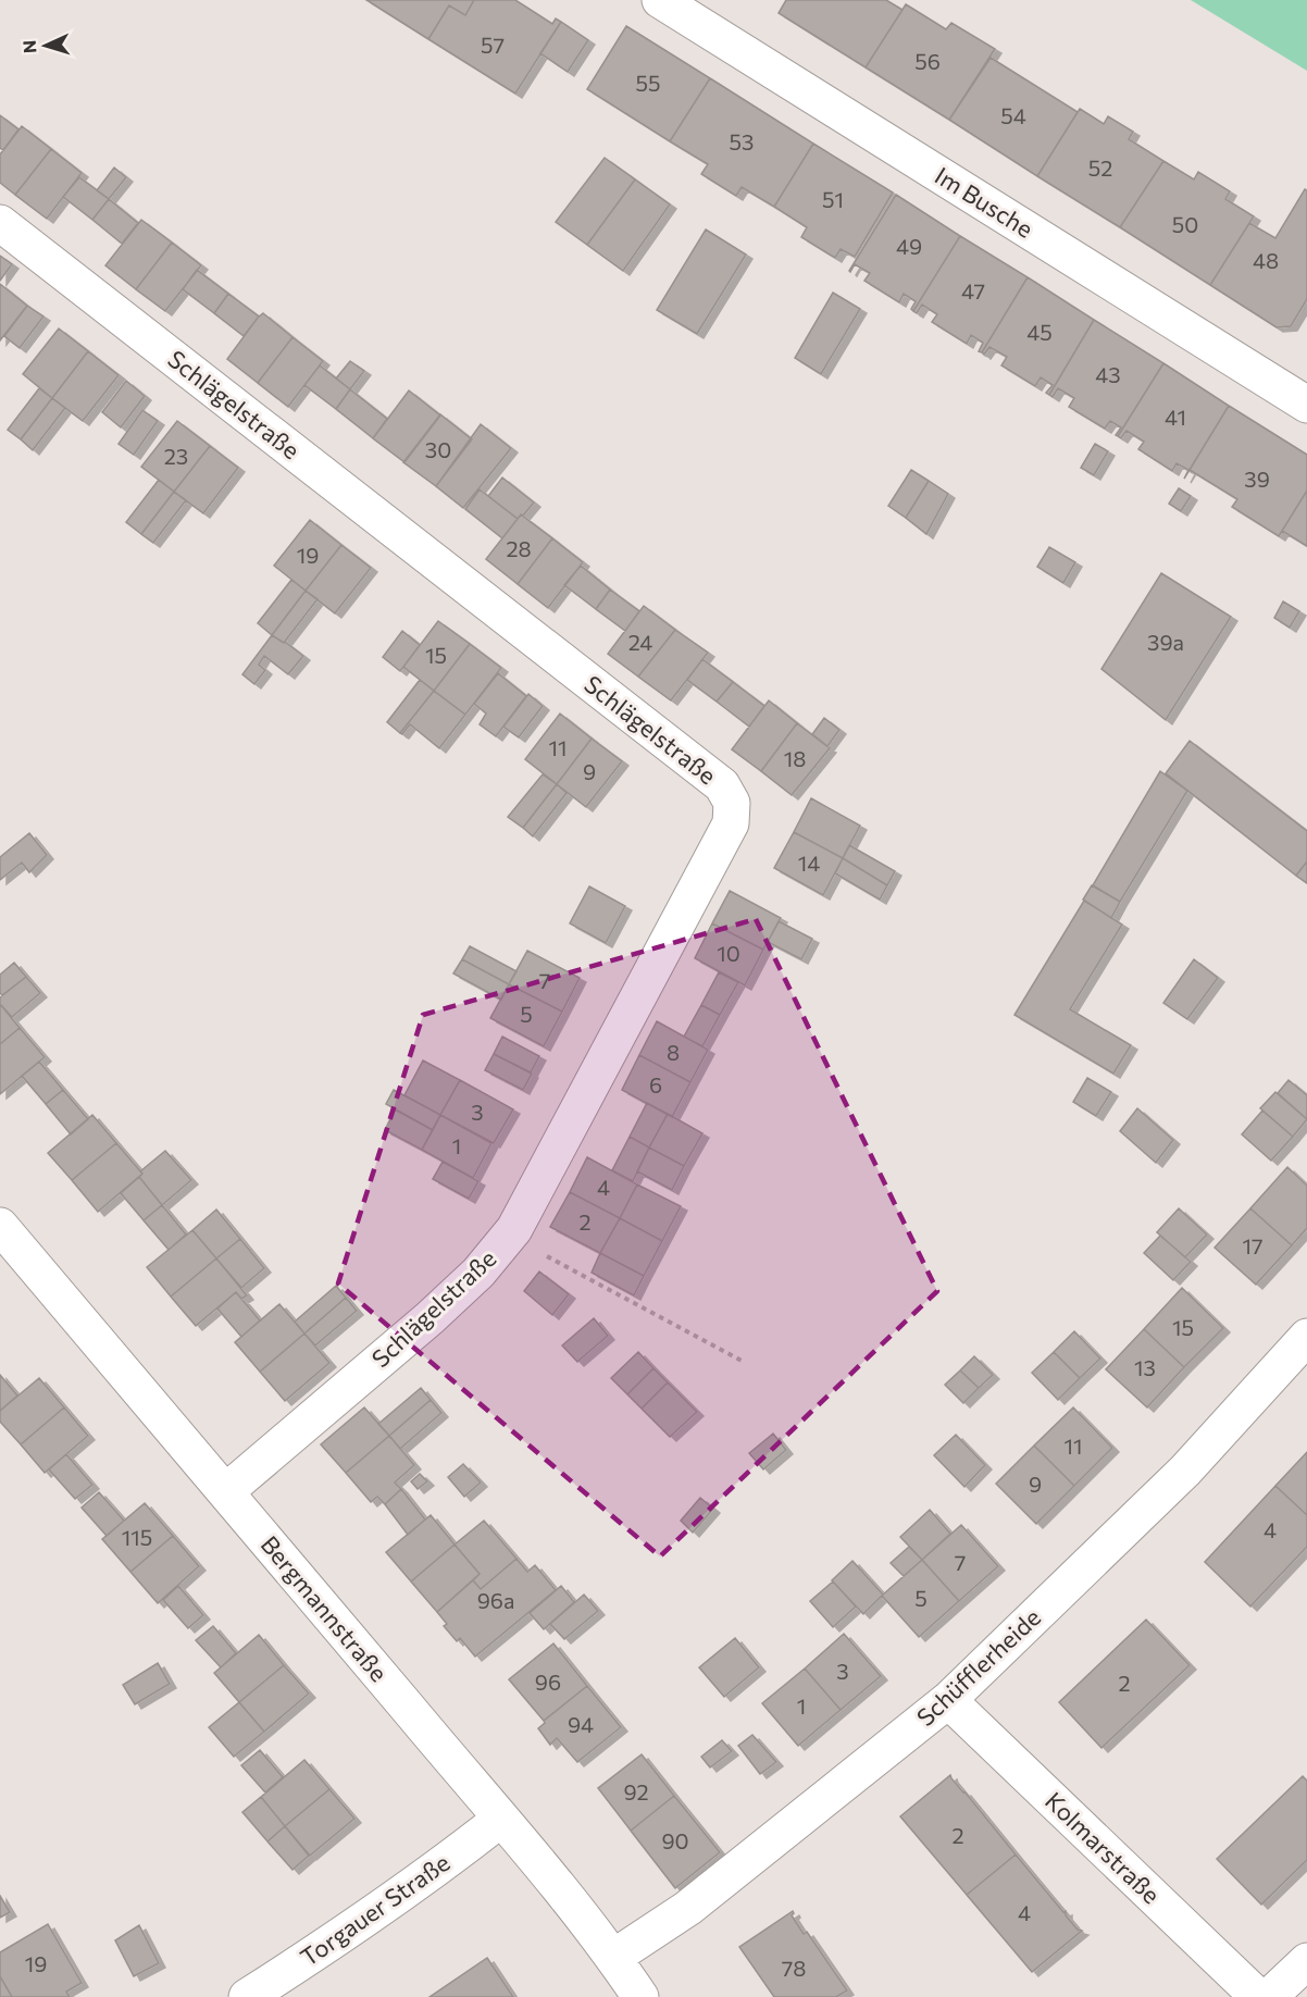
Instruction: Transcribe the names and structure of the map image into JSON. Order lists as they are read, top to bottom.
{
  "streets": {
    "street": [
      "Im Busche",
      "Schlägelstraße",
      "Bergmannstraße",
      "Schüfflerheide",
      "Kolmarstraße",
      "Torgauer Straße"
    ]
  },
  "crossings": [
    ["Schlägelstraße", "Bergmannstraße"],
    ["Bergmannstraße", "Schüfflerheide"],
    ["Bergmannstraße", "Torgauer Straße"],
    ["Schüfflerheide", "Kolmarstraße"]
  ],
  "house_numbers": [
    "57",
    "56",
    "55",
    "54",
    "53",
    "52",
    "51",
    "50",
    "49",
    "48",
    "47",
    "45",
    "43",
    "41",
    "30",
    "23",
    "39",
    "28",
    "19",
    "24",
    "39a",
    "15",
    "11",
    "18",
    "9",
    "14",
    "10",
    "7",
    "5",
    "8",
    "6",
    "3",
    "1",
    "4",
    "2",
    "17",
    "15",
    "13",
    "11",
    "9",
    "4",
    "115",
    "7",
    "5",
    "96a",
    "3",
    "96",
    "2",
    "1",
    "94",
    "92",
    "2",
    "90",
    "4",
    "19",
    "78"
  ],
  "north": "left"
}
